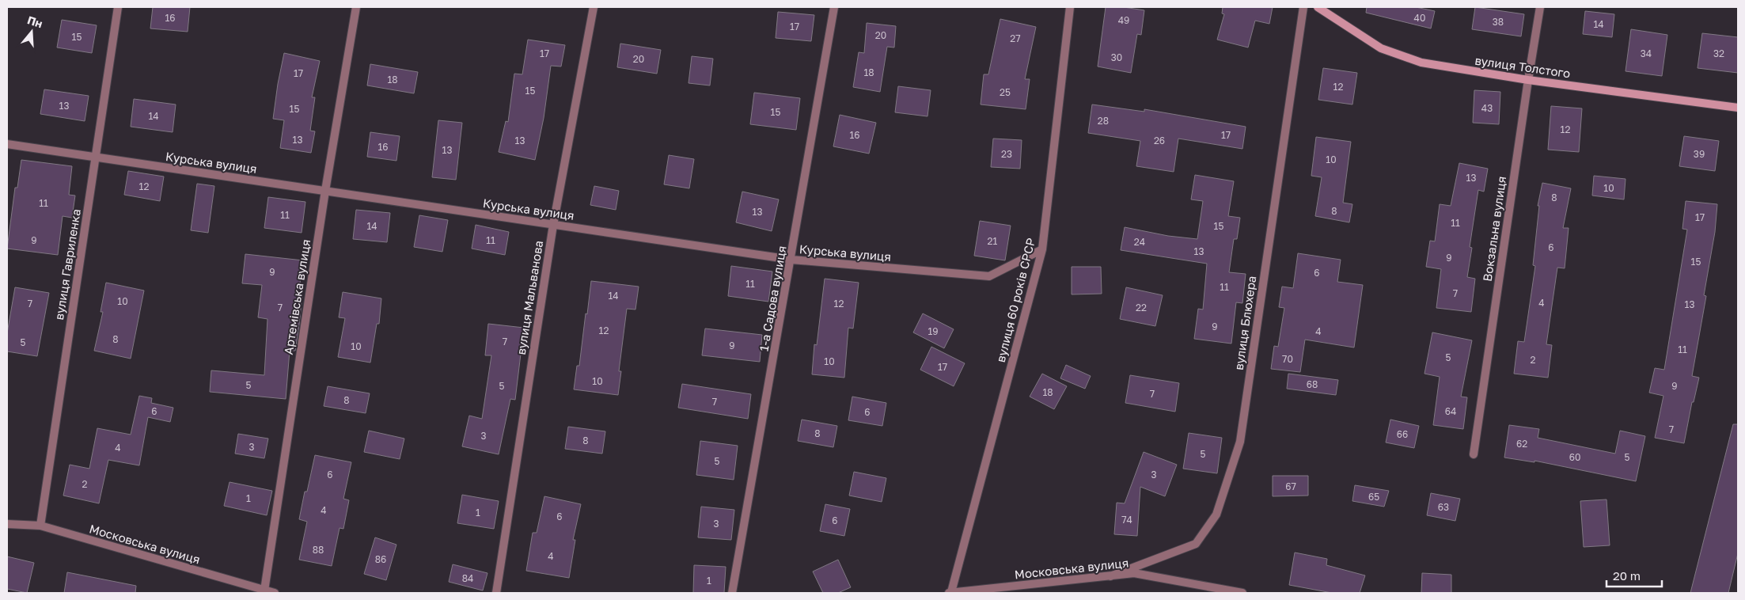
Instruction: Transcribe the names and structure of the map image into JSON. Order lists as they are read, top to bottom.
{
  "streets": {
    "street": [
      "вулиця Толстого",
      "Курська вулиця",
      "Вокзальна вулиця",
      "вулиця Гавриленка",
      "Артемівська вулиця",
      "вулиця Мальванова",
      "1-а Садова вулиця",
      "вулиця 60 років СРСР",
      "вулиця Блюхера",
      "Московська вулиця"
    ]
  },
  "crossings": [
    ["вулиця Толстого", "Вокзальна вулиця"],
    ["Курська вулиця", "вулиця Гавриленка"],
    ["Курська вулиця", "Артемівська вулиця"],
    ["Курська вулиця", "вулиця Мальванова"],
    ["Курська вулиця", "1-а Садова вулиця"],
    ["Курська вулиця", "вулиця 60 років СРСР"],
    ["вулиця Гавриленка", "Московська вулиця"],
    ["Артемівська вулиця", "Московська вулиця"],
    ["вулиця 60 років СРСР", "Московська вулиця"],
    ["вулиця Блюхера", "Московська вулиця"]
  ],
  "house_numbers": [
    "16",
    "40",
    "49",
    "38",
    "14",
    "17",
    "20",
    "15",
    "27",
    "17",
    "34",
    "32",
    "30",
    "20",
    "18",
    "17",
    "18",
    "12",
    "15",
    "25",
    "13",
    "43",
    "15",
    "15",
    "14",
    "28",
    "12",
    "16",
    "17",
    "13",
    "13",
    "26",
    "16",
    "13",
    "23",
    "39",
    "10",
    "13",
    "12",
    "10",
    "8",
    "11",
    "8",
    "13",
    "11",
    "17",
    "11",
    "14",
    "15",
    "9",
    "11",
    "21",
    "24",
    "6",
    "13",
    "9",
    "15",
    "9",
    "6",
    "11",
    "11",
    "7",
    "14",
    "10",
    "4",
    "7",
    "12",
    "13",
    "7",
    "22",
    "9",
    "12",
    "19",
    "4",
    "8",
    "7",
    "5",
    "9",
    "10",
    "11",
    "5",
    "70",
    "2",
    "10",
    "17",
    "10",
    "68",
    "5",
    "5",
    "9",
    "18",
    "7",
    "8",
    "7",
    "6",
    "64",
    "6",
    "7",
    "8",
    "66",
    "3",
    "8",
    "62",
    "3",
    "4",
    "5",
    "60",
    "5",
    "5",
    "6",
    "3",
    "2",
    "67",
    "65",
    "1",
    "63",
    "4",
    "1",
    "6",
    "74",
    "6",
    "3",
    "88",
    "4",
    "86",
    "84",
    "1"
  ],
  "scale_bar": "20 m",
  "north": "top"
}
